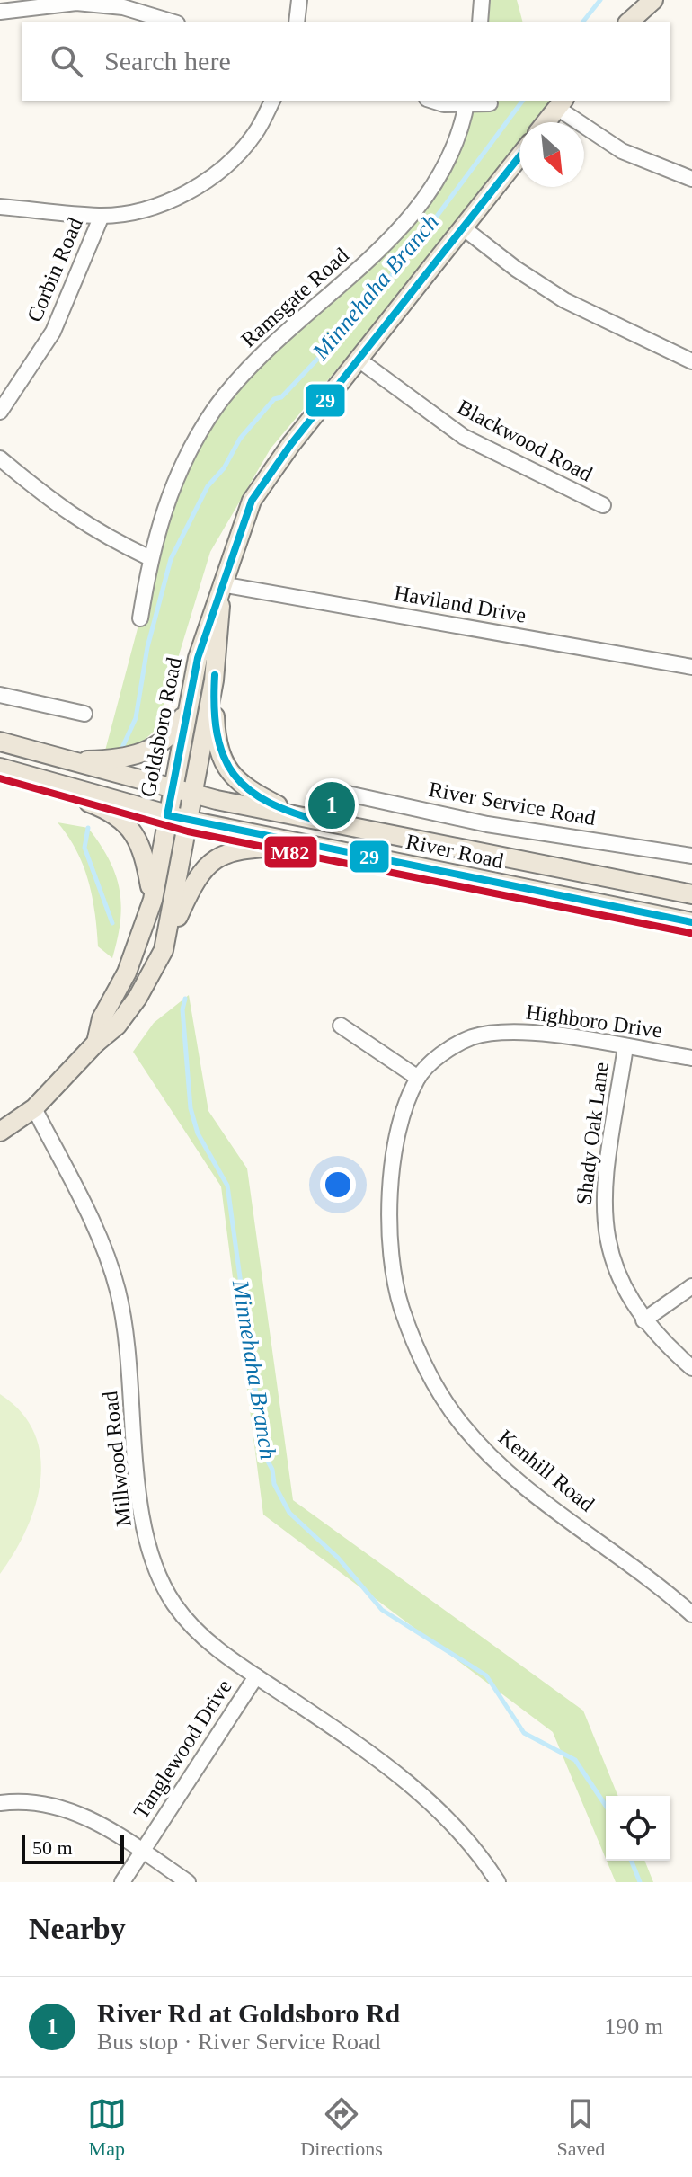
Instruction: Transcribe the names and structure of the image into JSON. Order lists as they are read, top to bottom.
{
  "streets": {
    "main road": ["Goldsboro Road", "River Road"],
    "street": [
      "Corbin Road",
      "Ramsgate Road",
      "Blackwood Road",
      "Haviland Drive",
      "River Service Road",
      "Highboro Drive",
      "Shady Oak Lane",
      "Millwood Road",
      "Kenhill Road",
      "Tanglewood Drive"
    ]
  },
  "crossings": [
    ["Blackwood Road", "Goldsboro Road"],
    ["Haviland Drive", "Goldsboro Road"],
    ["Goldsboro Road", "River Road"],
    ["Goldsboro Road", "Millwood Road"],
    ["Highboro Drive", "Shady Oak Lane"],
    ["Highboro Drive", "Kenhill Road"],
    ["Millwood Road", "Tanglewood Drive"]
  ],
  "water": ["Minnehaha Branch"],
  "lines": ["transit line 29", "transit line M82"],
  "scale_bar": "50 m",
  "north": "bottom right",
  "page": {
    "search": "Search here",
    "pins": "1",
    "scale": "50 m",
    "heading": "Nearby",
    "list": [
      {
        "mark": "1",
        "name": "River Rd at Goldsboro Rd",
        "note": "Bus stop · River Service Road",
        "value": "190 m"
      }
    ],
    "nav": ["Map", "Directions", "Saved"]
  }
}
